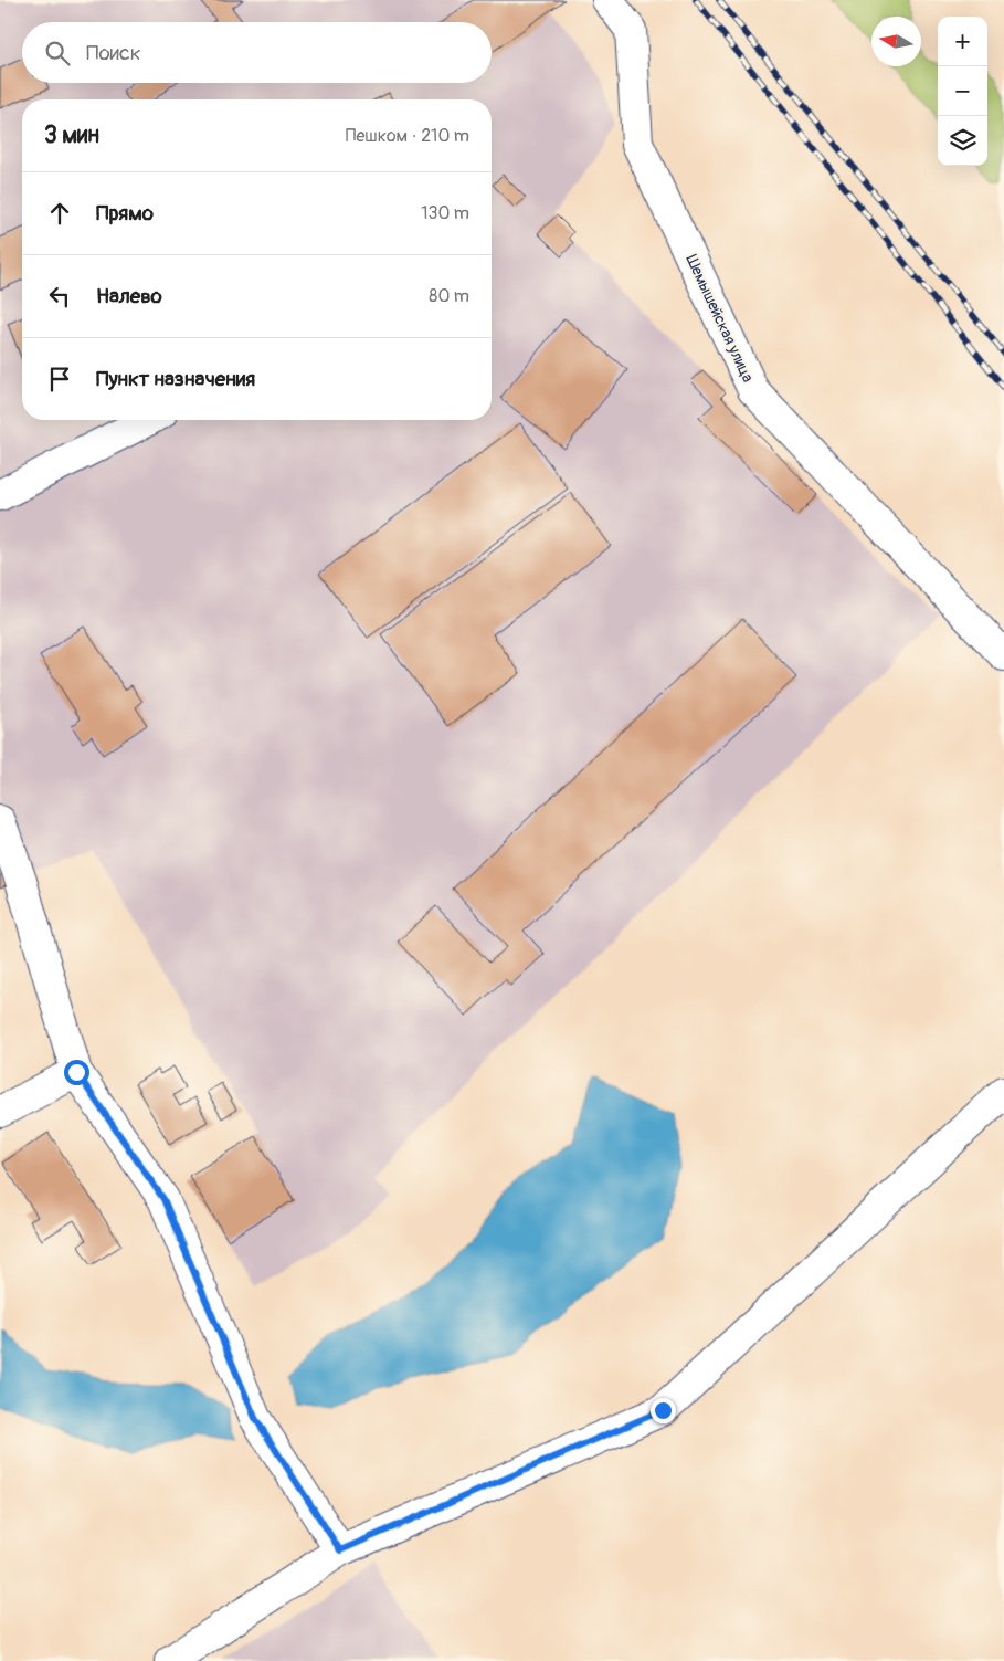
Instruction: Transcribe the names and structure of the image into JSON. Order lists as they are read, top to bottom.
{
  "streets": {
    "street": ["Шемышейская улица"]
  },
  "north": "left",
  "page": {
    "map_buttons": ["+", "−"],
    "search": "Поиск",
    "heading": ["3 мин", "Пешком · 210 m"],
    "list": [
      ["Прямо", "130 m"],
      ["Налево", "80 m"],
      "Пункт назначения"
    ]
  }
}
